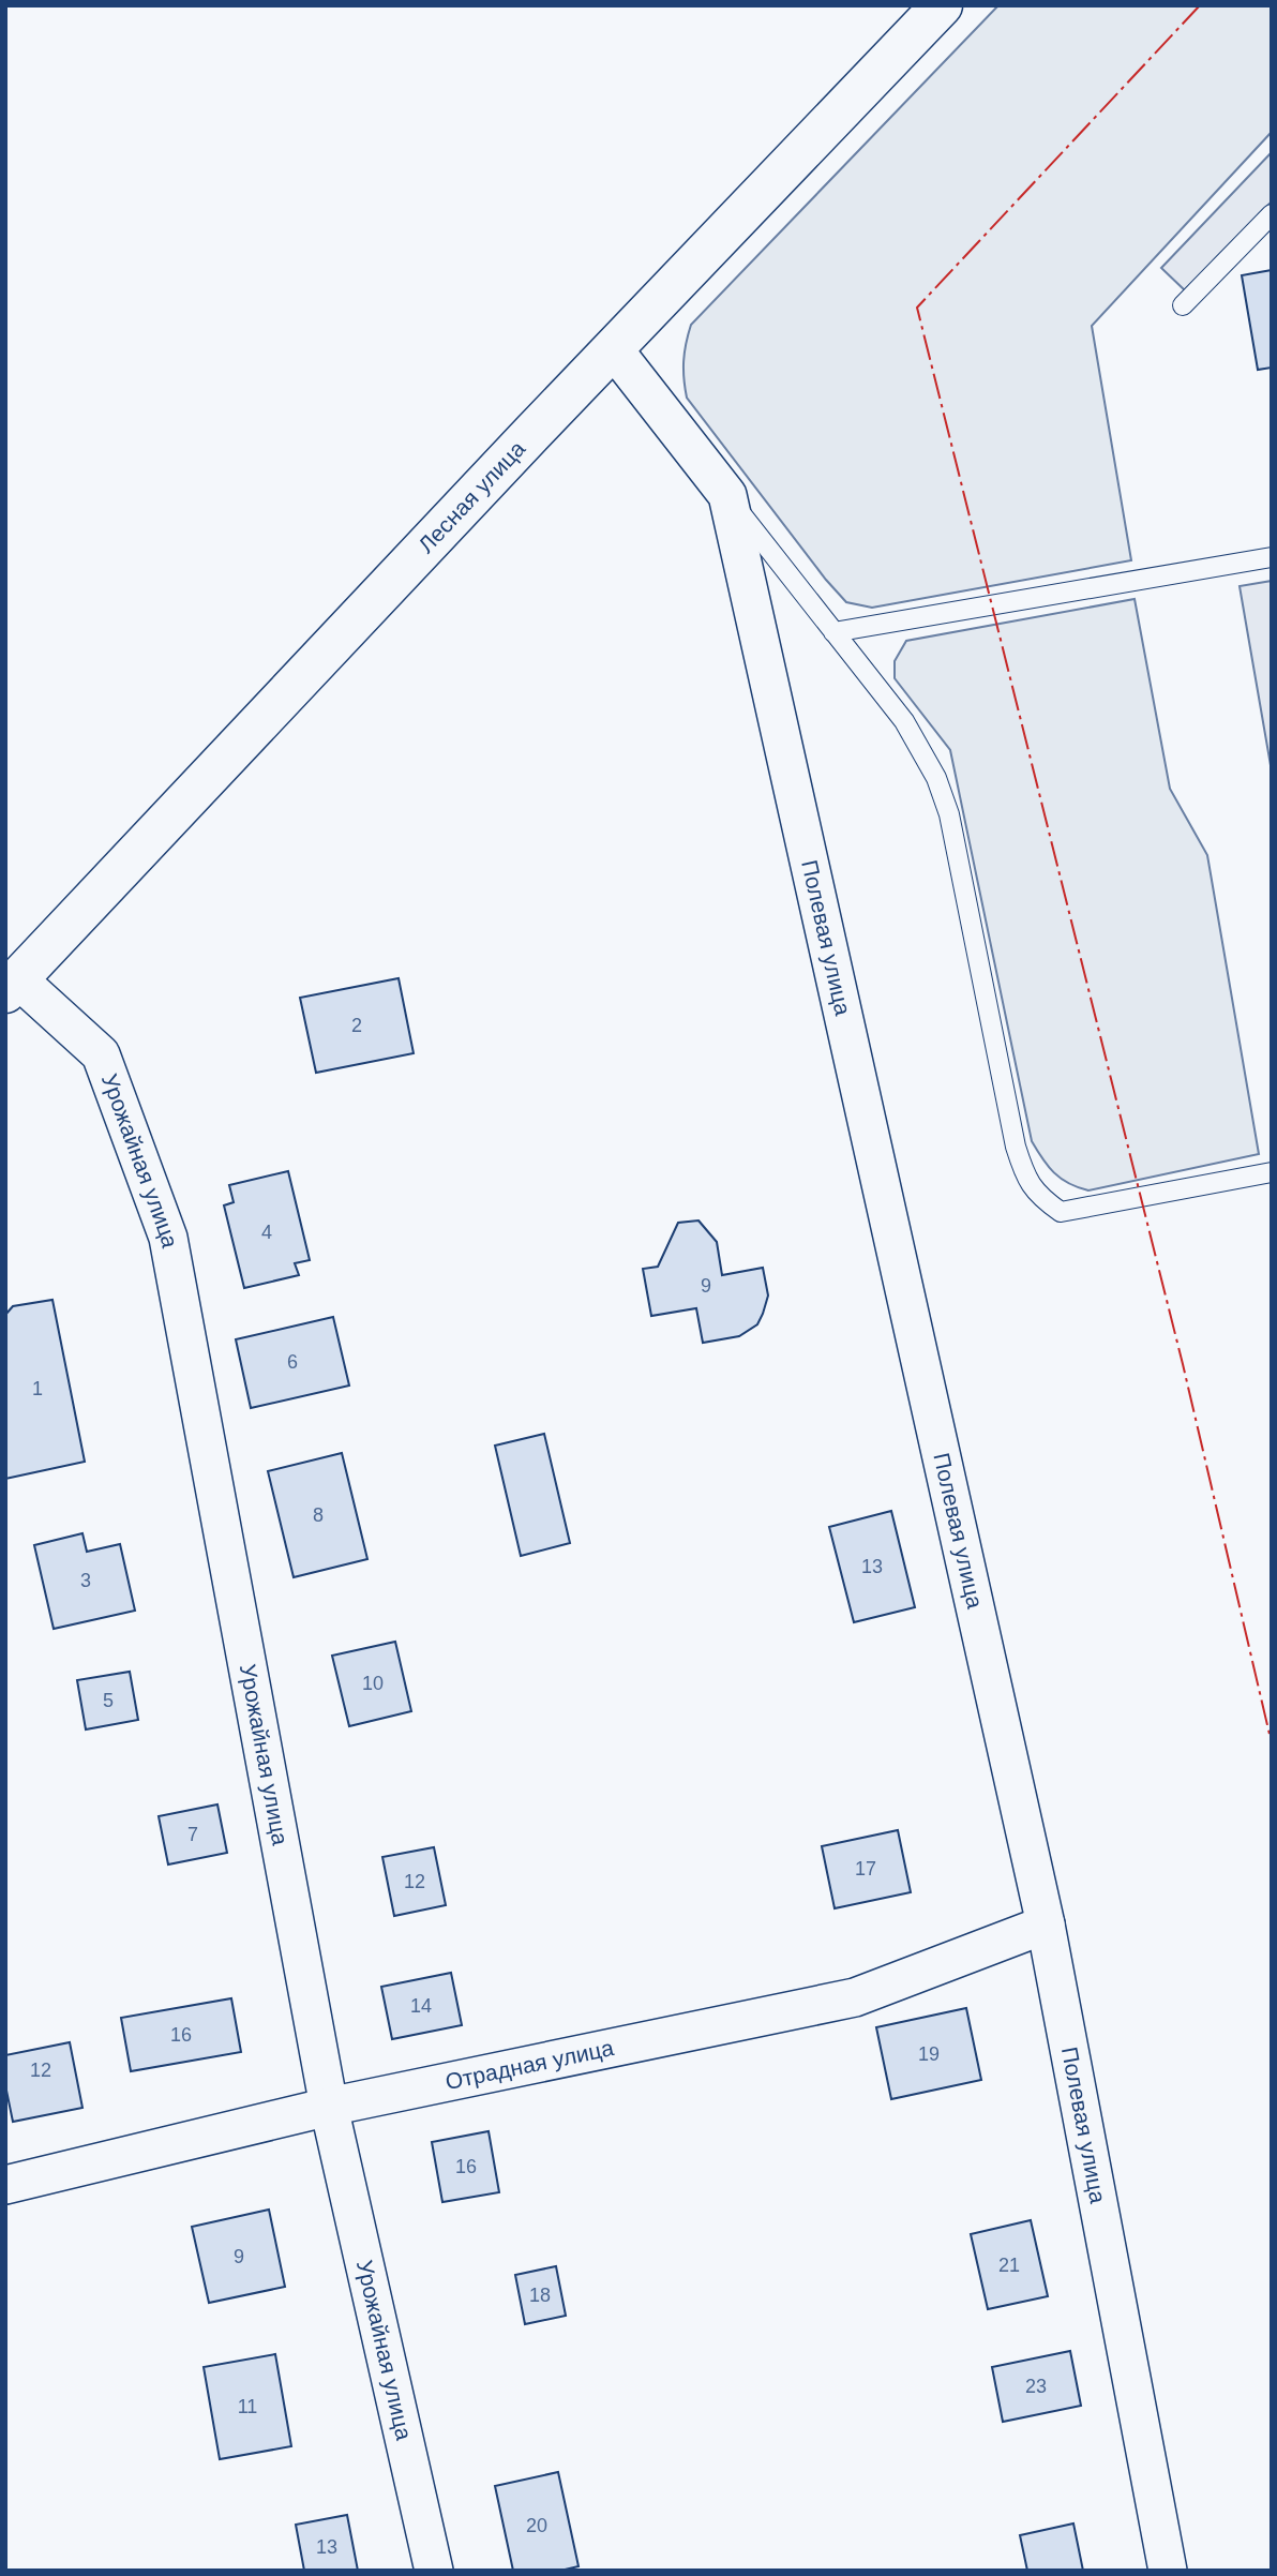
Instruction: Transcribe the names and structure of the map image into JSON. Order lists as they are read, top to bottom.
{
  "streets": {
    "main road": ["Лесная улица"],
    "street": ["Полевая улица", "Урожайная улица", "Отрадная улица"]
  },
  "crossings": [
    ["Лесная улица", "Урожайная улица"],
    ["Полевая улица", "Отрадная улица"],
    ["Урожайная улица", "Отрадная улица"]
  ],
  "house_numbers": [
    "2",
    "4",
    "9",
    "6",
    "1",
    "8",
    "13",
    "3",
    "10",
    "5",
    "7",
    "17",
    "12",
    "14",
    "16",
    "19",
    "12",
    "16",
    "9",
    "21",
    "18",
    "23",
    "11",
    "20",
    "13"
  ]
}
